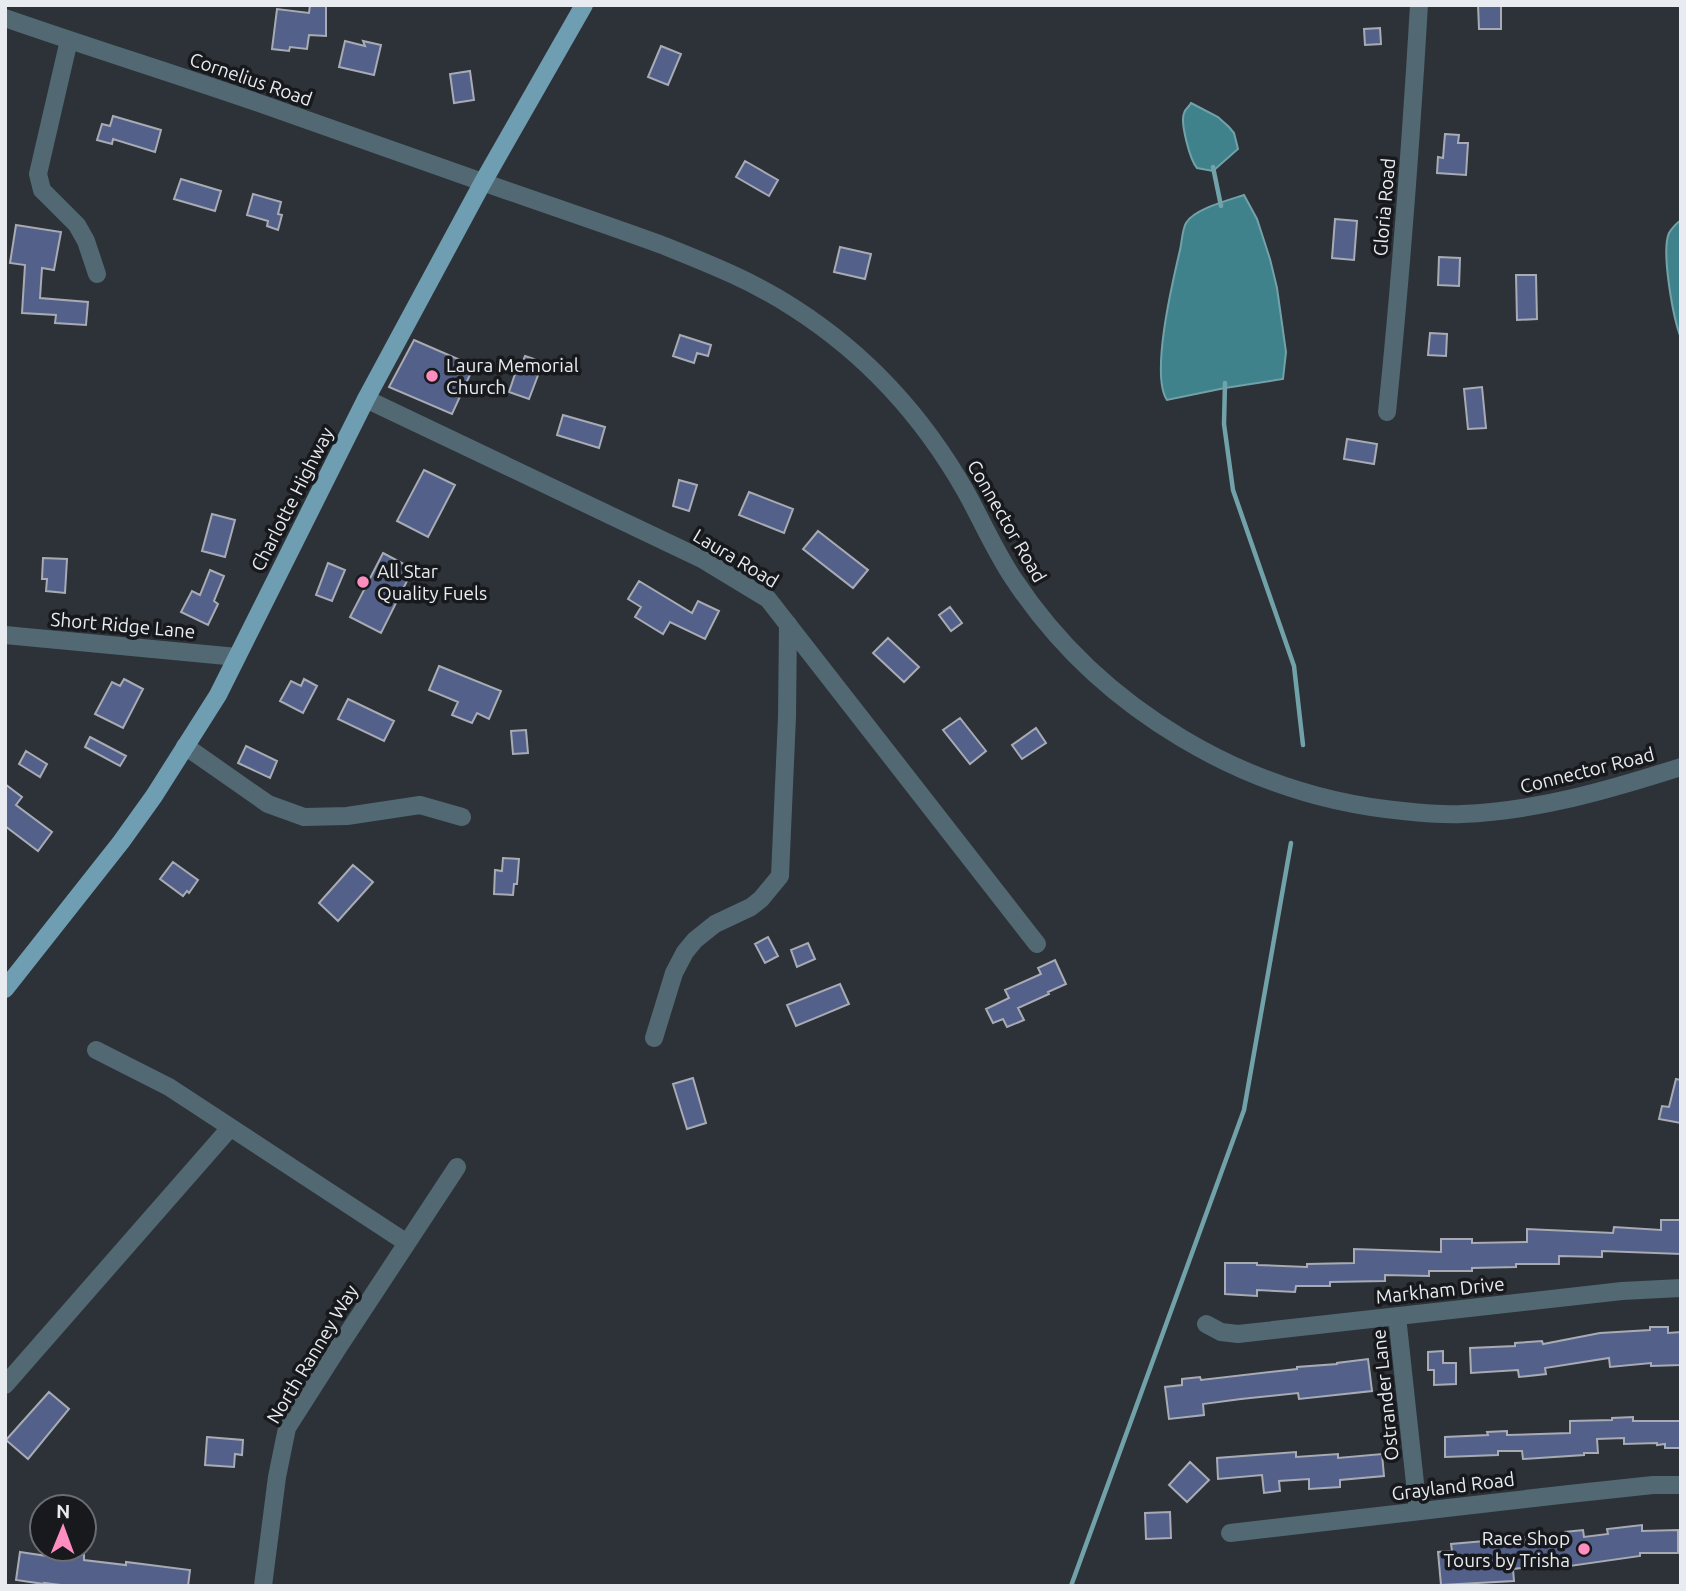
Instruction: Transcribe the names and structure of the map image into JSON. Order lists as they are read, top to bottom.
{
  "streets": {
    "main road": ["Charlotte Highway"],
    "street": [
      "Cornelius Road",
      "Gloria Road",
      "Connector Road",
      "Laura Road",
      "Short Ridge Lane",
      "Markham Drive",
      "North Ranney Way",
      "Ostrander Lane",
      "Grayland Road"
    ]
  },
  "crossings": [
    ["Cornelius Road", "Charlotte Highway"],
    ["Cornelius Road", "Connector Road"],
    ["Charlotte Highway", "Connector Road"],
    ["Charlotte Highway", "Laura Road"],
    ["Charlotte Highway", "Short Ridge Lane"],
    ["Markham Drive", "Ostrander Lane"],
    ["Ostrander Lane", "Grayland Road"]
  ],
  "places": ["Laura Memorial Church", "All Star Quality Fuels", "Race Shop Tours by Trisha"],
  "north": "top"
}
